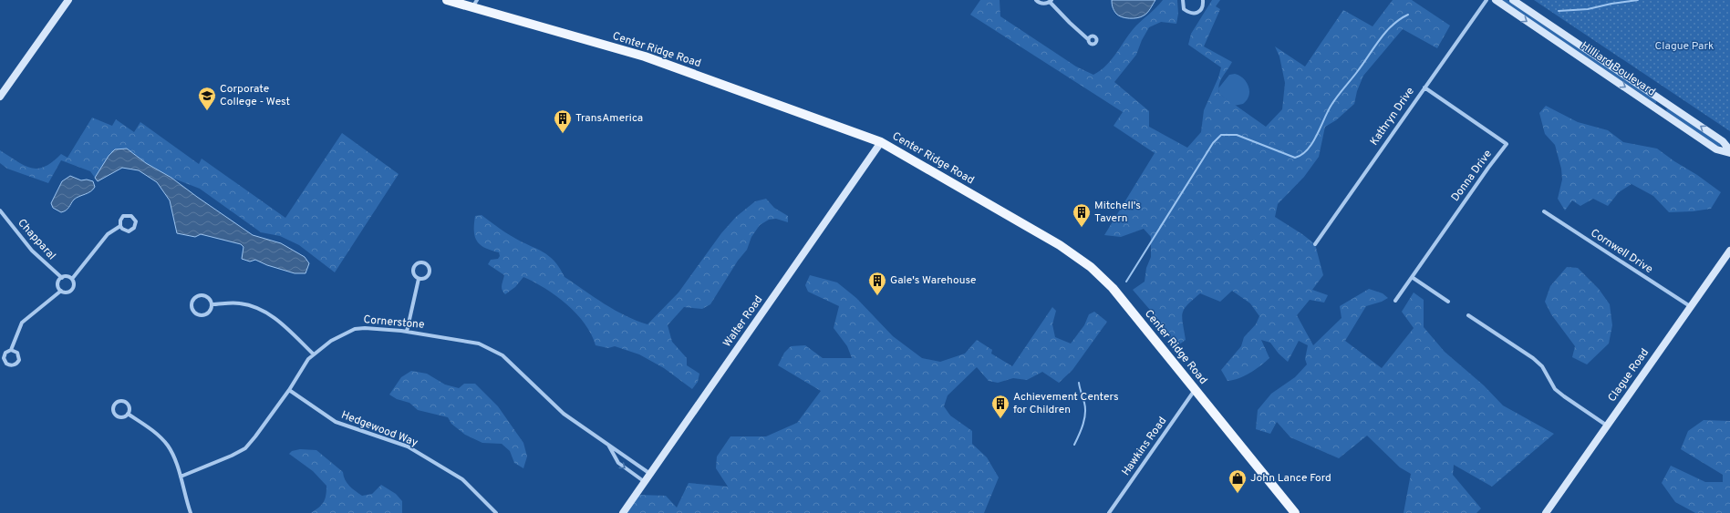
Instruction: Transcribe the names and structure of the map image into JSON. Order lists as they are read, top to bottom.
{
  "streets": {
    "main road": [
      "Center Ridge Road",
      "Hilliard Boulevard",
      "Walter Road",
      "Clague Road"
    ],
    "street": [
      "Kathryn Drive",
      "Donna Drive",
      "Chapparal",
      "Cornwell Drive",
      "Cornerstone",
      "Hedgewood Way",
      "Hawkins Road"
    ]
  },
  "crossings": [
    ["Center Ridge Road", "Walter Road"],
    ["Center Ridge Road", "Hawkins Road"],
    ["Kathryn Drive", "Donna Drive"],
    ["Cornwell Drive", "Clague Road"],
    ["Walter Road", "Cornerstone"],
    ["Cornerstone", "Hedgewood Way"]
  ],
  "parks": ["Clague Park"],
  "places": {
    "school or university": ["Corporate College - West"],
    "building": [
      "TransAmerica",
      "Mitchell's Tavern",
      "Gale's Warehouse",
      "Achievement Centers for Children"
    ],
    "shop": ["John Lance Ford"]
  }
}
